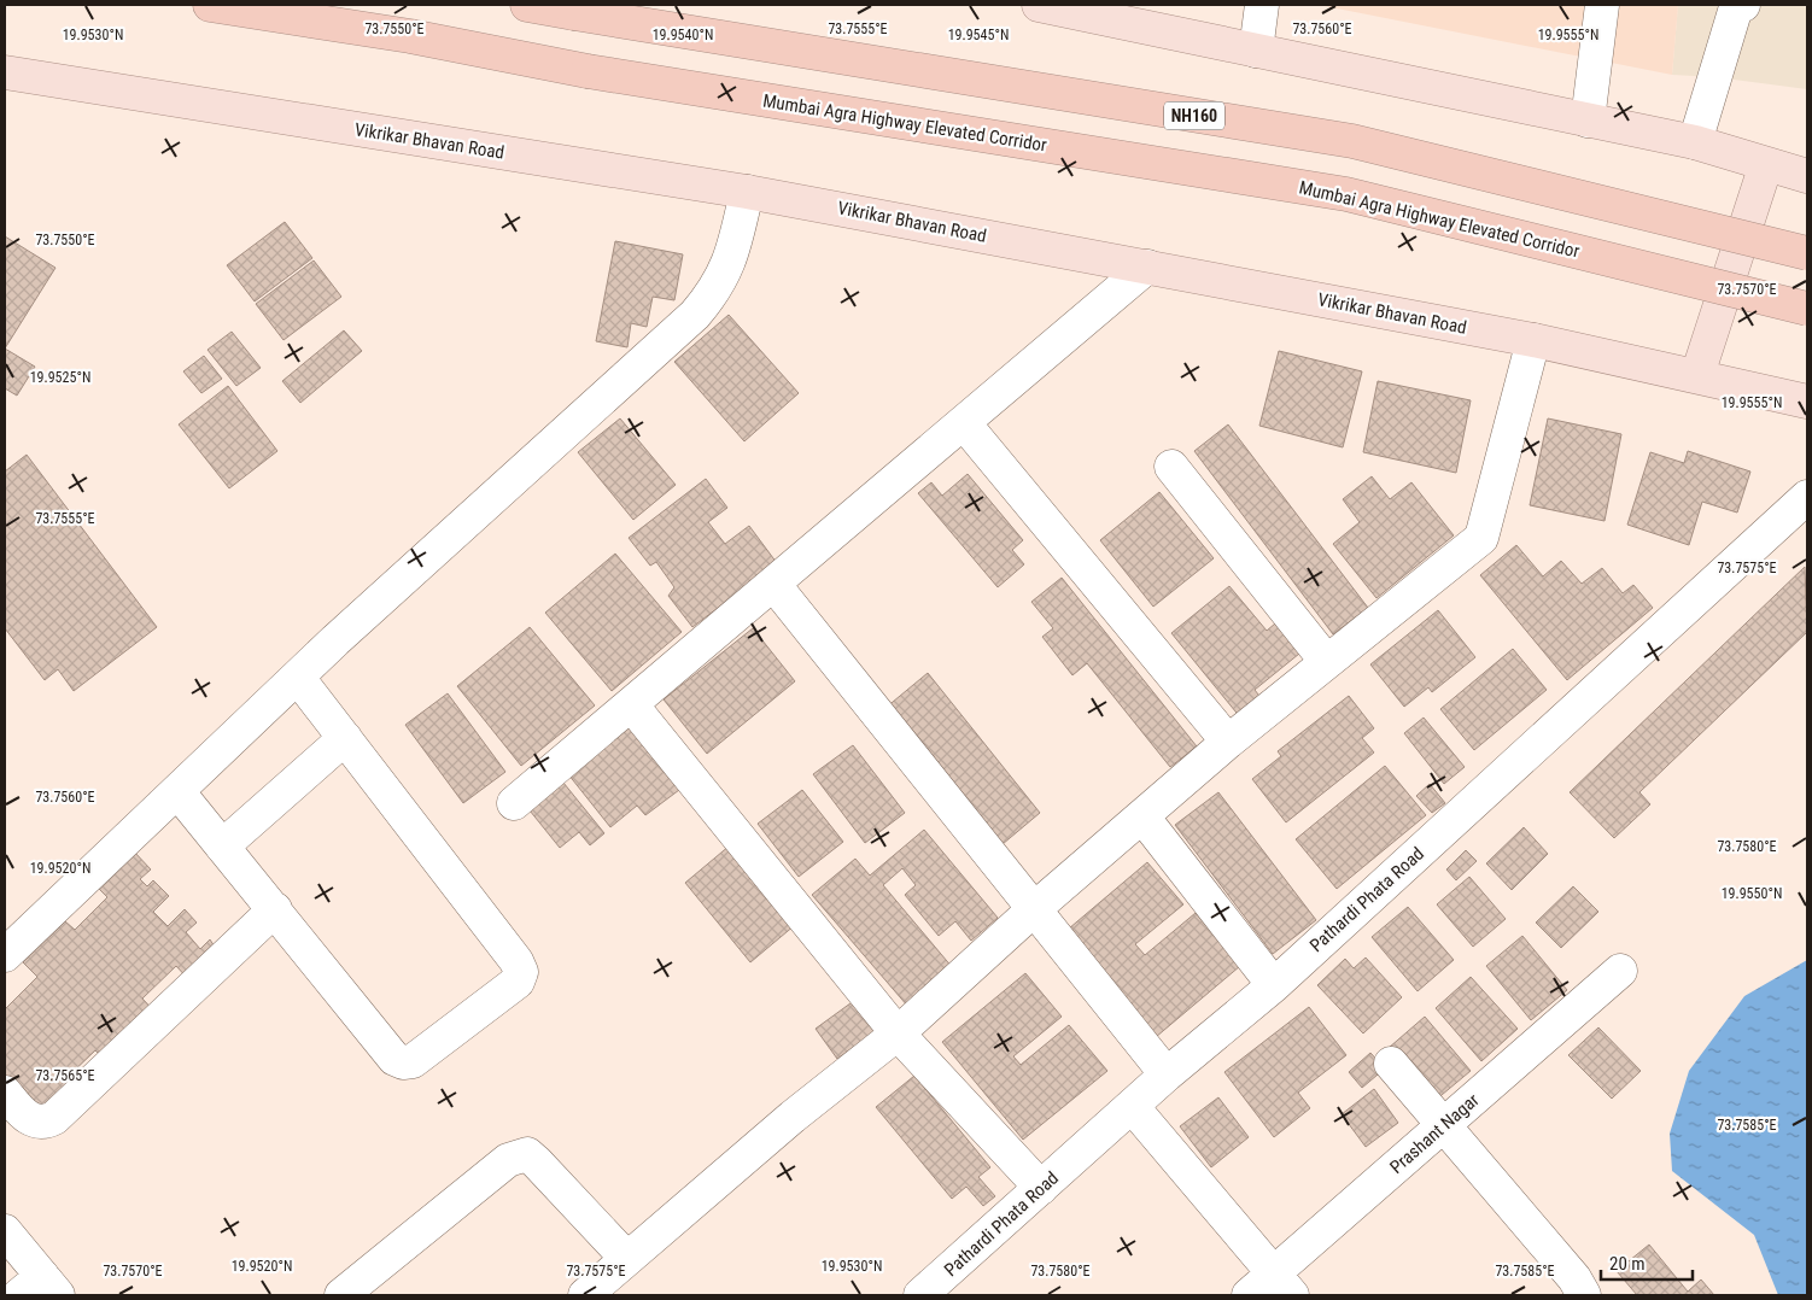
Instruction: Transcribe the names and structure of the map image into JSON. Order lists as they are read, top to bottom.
{
  "streets": {
    "highway": ["NH160", "Mumbai Agra Highway Elevated Corridor"],
    "main road": ["Vikrikar Bhavan Road"],
    "street": ["Pathardi Phata Road", "Prashant Nagar"]
  },
  "scale_bar": "20 m",
  "coordinates": [
    "73.7550°E",
    "73.7555°E",
    "73.7560°E",
    "19.9530°N",
    "19.9540°N",
    "19.9545°N",
    "19.9555°N",
    "73.7570°E",
    "19.9525°N",
    "73.7575°E",
    "73.7580°E",
    "19.9520°N",
    "19.9550°N",
    "73.7565°E",
    "73.7585°E"
  ]
}
